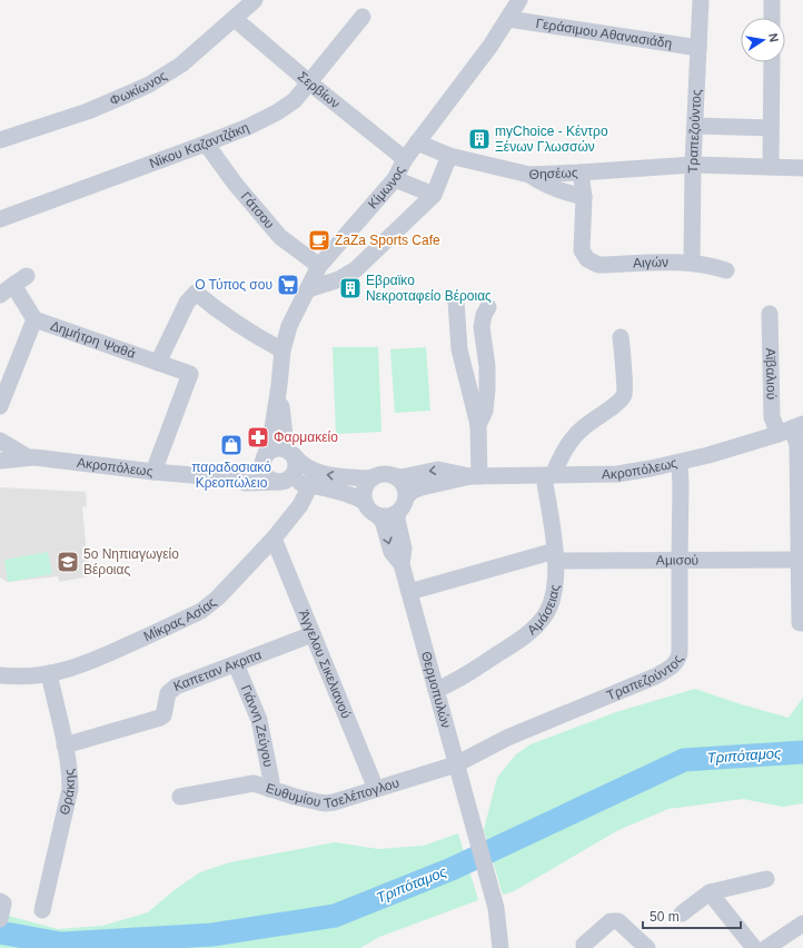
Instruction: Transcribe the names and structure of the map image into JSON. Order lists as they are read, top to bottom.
{
  "streets": {
    "street": [
      "Γεράσιμου Αθανασιάδη",
      "Φωκίωνος",
      "Σερβίων",
      "Τραπεζούντος",
      "Νίκου Καζαντζάκη",
      "Θησέως",
      "Κίμωνος",
      "Γάτσου",
      "Αιγών",
      "Δημήτρη Ψαθά",
      "Αϊβαλιού",
      "Ακροπόλεως",
      "Αμισού",
      "Αμάσειας",
      "Μίκρας Ασίας",
      "Άγγελου Σικελιανού",
      "Καπεταν Ακριτα",
      "Θερμοπυλών",
      "Γιάννη Ζεύγου",
      "Ευθυμίου Τσελέπογλου",
      "Θράκης"
    ]
  },
  "crossings": [
    ["Γεράσιμου Αθανασιάδη", "Τραπεζούντος"],
    ["Γεράσιμου Αθανασιάδη", "Κίμωνος"],
    ["Φωκίωνος", "Σερβίων"],
    ["Σερβίων", "Νίκου Καζαντζάκη"],
    ["Σερβίων", "Κίμωνος"],
    ["Τραπεζούντος", "Θησέως"],
    ["Τραπεζούντος", "Αιγών"],
    ["Τραπεζούντος", "Ακροπόλεως"],
    ["Τραπεζούντος", "Αμισού"],
    ["Τραπεζούντος", "Θερμοπυλών"],
    ["Τραπεζούντος", "Ευθυμίου Τσελέπογλου"],
    ["Νίκου Καζαντζάκη", "Γάτσου"],
    ["Θησέως", "Κίμωνος"],
    ["Κίμωνος", "Γάτσου"],
    ["Κίμωνος", "Ακροπόλεως"],
    ["Δημήτρη Ψαθά", "Ακροπόλεως"],
    ["Αϊβαλιού", "Ακροπόλεως"],
    ["Αϊβαλιού", "Αμισού"],
    ["Ακροπόλεως", "Αμάσειας"],
    ["Ακροπόλεως", "Μίκρας Ασίας"],
    ["Ακροπόλεως", "Θερμοπυλών"],
    ["Αμισού", "Αμάσειας"],
    ["Αμισού", "Θερμοπυλών"],
    ["Αμάσειας", "Θερμοπυλών"],
    ["Μίκρας Ασίας", "Άγγελου Σικελιανού"],
    ["Μίκρας Ασίας", "Θράκης"],
    ["Άγγελου Σικελιανού", "Καπεταν Ακριτα"],
    ["Άγγελου Σικελιανού", "Ευθυμίου Τσελέπογλου"],
    ["Καπεταν Ακριτα", "Γιάννη Ζεύγου"],
    ["Καπεταν Ακριτα", "Θράκης"],
    ["Θερμοπυλών", "Ευθυμίου Τσελέπογλου"],
    ["Γιάννη Ζεύγου", "Ευθυμίου Τσελέπογλου"]
  ],
  "water": ["Τριπόταμος"],
  "places": {
    "building": ["myChoice - Κέντρο Ξένων Γλωσσών", "Εβραϊκο Νεκροταφείο Βέροιας"],
    "cafe": ["ZaZa Sports Cafe"],
    "supermarket": ["Ο Τύπος σου"],
    "pharmacy": ["Φαρμακείο"],
    "shop": ["παραδοσιακό Κρεοπώλειο"],
    "school or university": ["5ο Νηπιαγωγείο Βέροιας"]
  },
  "scale_bar": "50 m",
  "north": "right"
}
